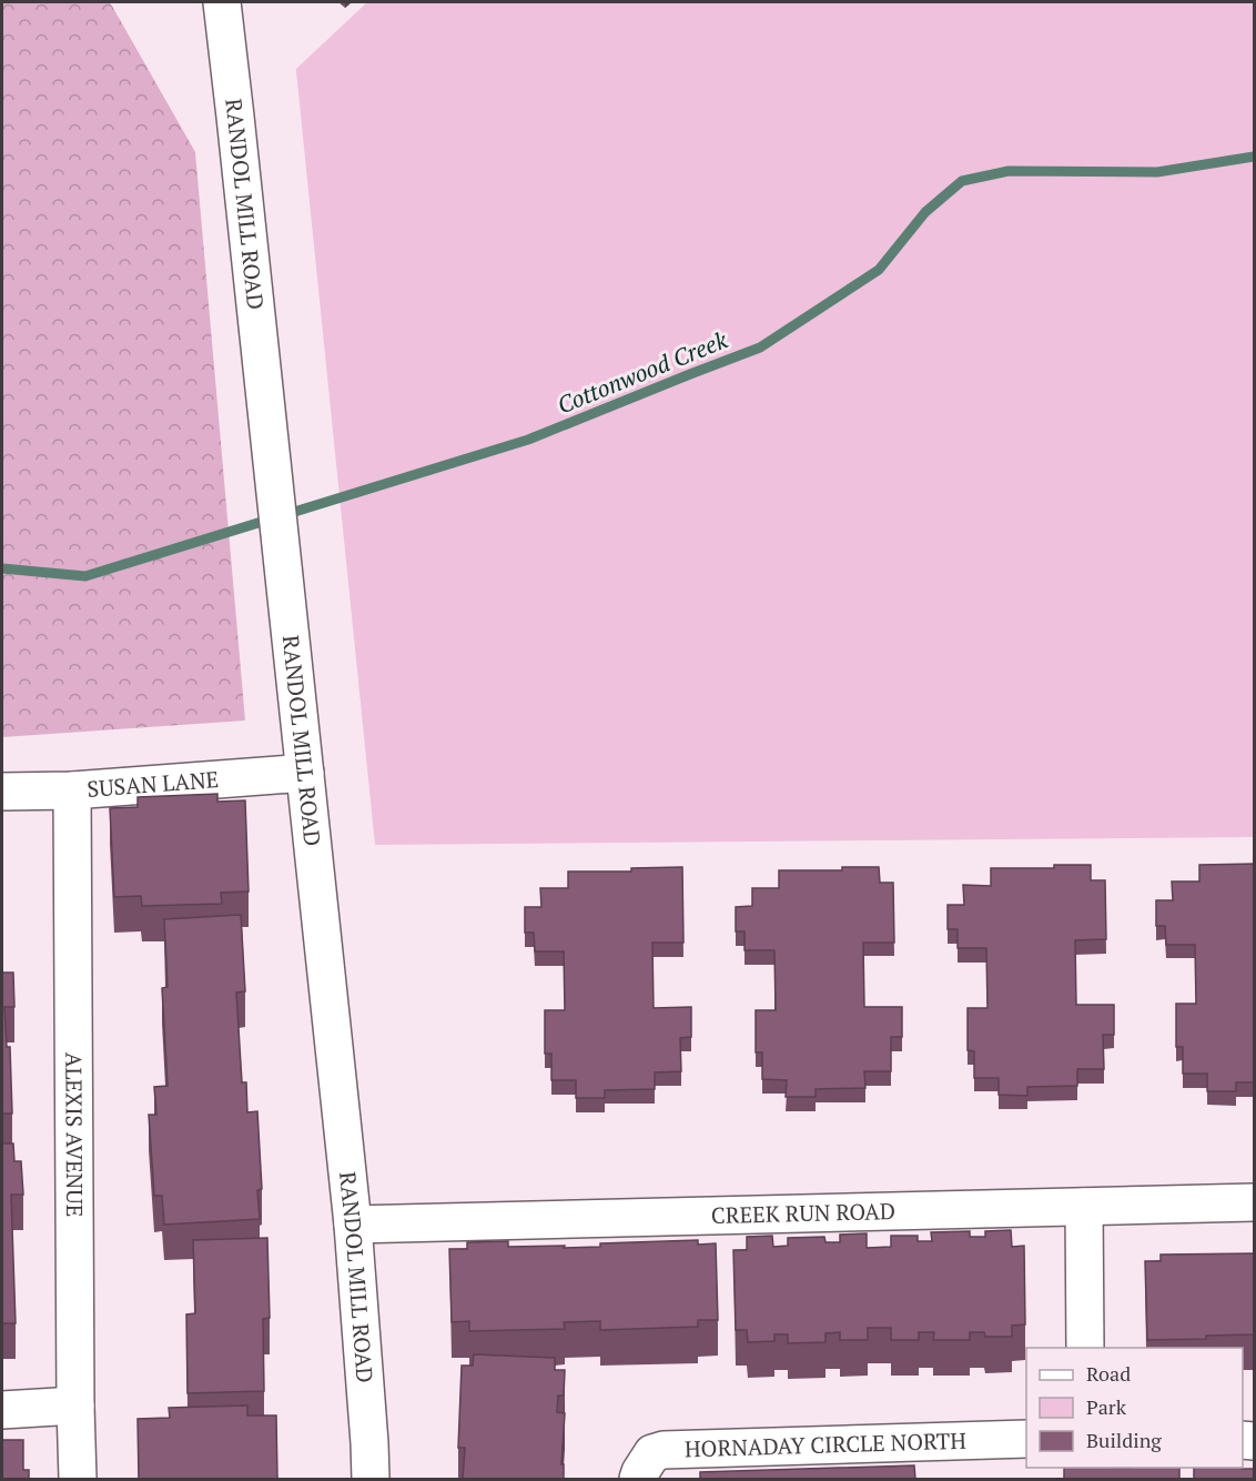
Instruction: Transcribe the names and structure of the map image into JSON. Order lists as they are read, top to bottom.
{
  "streets": {
    "street": [
      "RANDOL MILL ROAD",
      "SUSAN LANE",
      "ALEXIS AVENUE",
      "CREEK RUN ROAD",
      "HORNADAY CIRCLE NORTH"
    ]
  },
  "crossings": [
    ["RANDOL MILL ROAD", "SUSAN LANE"],
    ["RANDOL MILL ROAD", "CREEK RUN ROAD"],
    ["SUSAN LANE", "ALEXIS AVENUE"]
  ],
  "water": ["Cottonwood Creek"],
  "legend": ["Road", "Park", "Building"]
}
